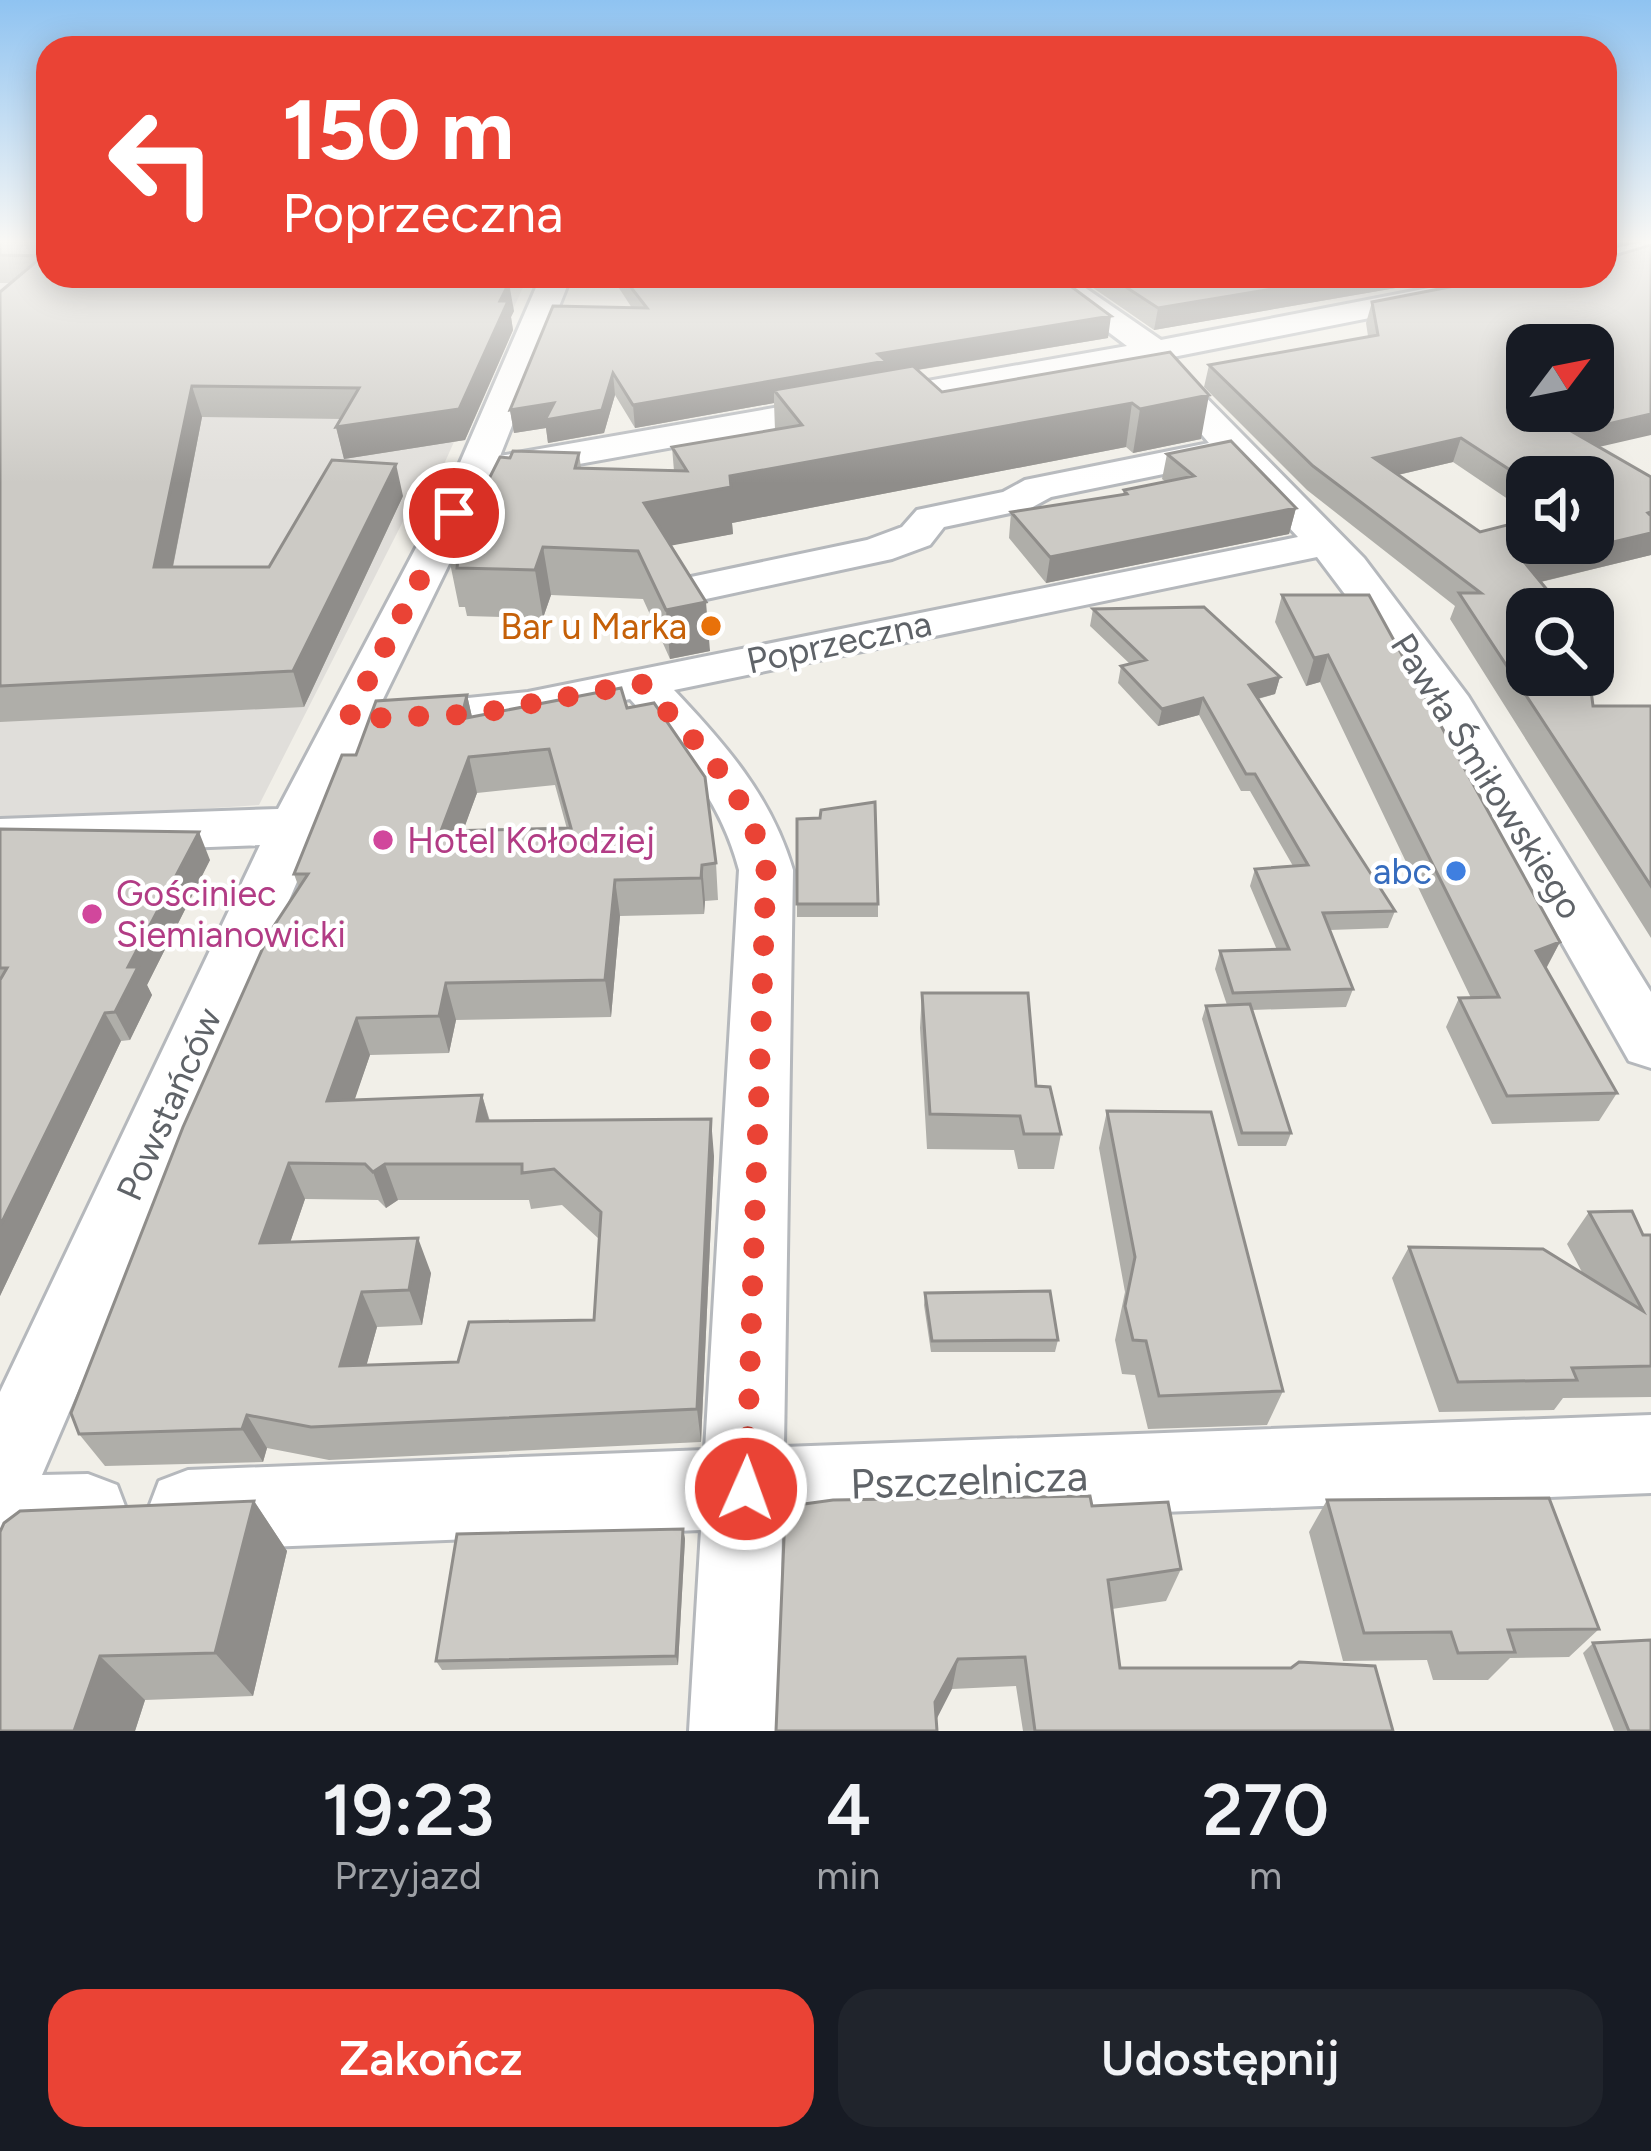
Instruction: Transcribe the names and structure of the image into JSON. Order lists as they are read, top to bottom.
{
  "streets": {
    "street": [
      "Poprzeczna",
      "Pawła Śmiłowskiego",
      "Powstańców",
      "Pszczelnicza"
    ]
  },
  "crossings": [
    ["Poprzeczna", "Pawła Śmiłowskiego"],
    ["Poprzeczna", "Powstańców"]
  ],
  "places": [
    "Bar u Marka",
    "Hotel Kołodziej",
    "abc",
    "Gościniec Siemianowicki"
  ],
  "north": "top right",
  "page": {
    "turn": ["150 m", "Poprzeczna"],
    "eta": [
      "19:23",
      "Przyjazd",
      "4",
      "min",
      "270",
      "m"
    ],
    "buttons": ["Zakończ", "Udostępnij"]
  }
}
